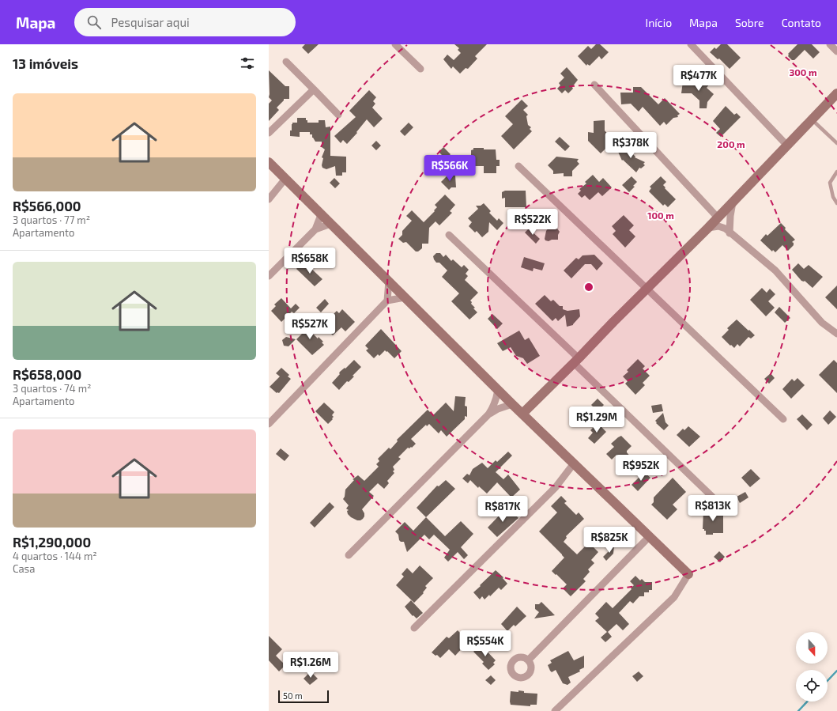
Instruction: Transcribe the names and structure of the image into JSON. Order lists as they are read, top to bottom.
{
  "scale_bar": "50 m",
  "north": "bottom",
  "page": {
    "header": "Mapa",
    "search": "Pesquisar aqui",
    "nav": [
      "Início",
      "Mapa",
      "Sobre",
      "Contato"
    ],
    "heading": "13 imóveis",
    "price": [
      "R$477K",
      "R$378K",
      "R$566K",
      "R$522K",
      "R$658K",
      "R$527K",
      "R$1.29M",
      "R$952K",
      "R$813K",
      "R$817K",
      "R$825K",
      "R$554K",
      "R$1.26M"
    ],
    "list": [
      {
        "name": "R$566,000",
        "note": "3 quartos · 77 m² · Apartamento"
      },
      {
        "name": "R$658,000",
        "note": "3 quartos · 74 m² · Apartamento"
      },
      {
        "name": "R$1,290,000",
        "note": "4 quartos · 144 m² · Casa"
      }
    ],
    "scale": "50 m"
  },
  "rings": ["300 m", "200 m", "100 m"]
}
